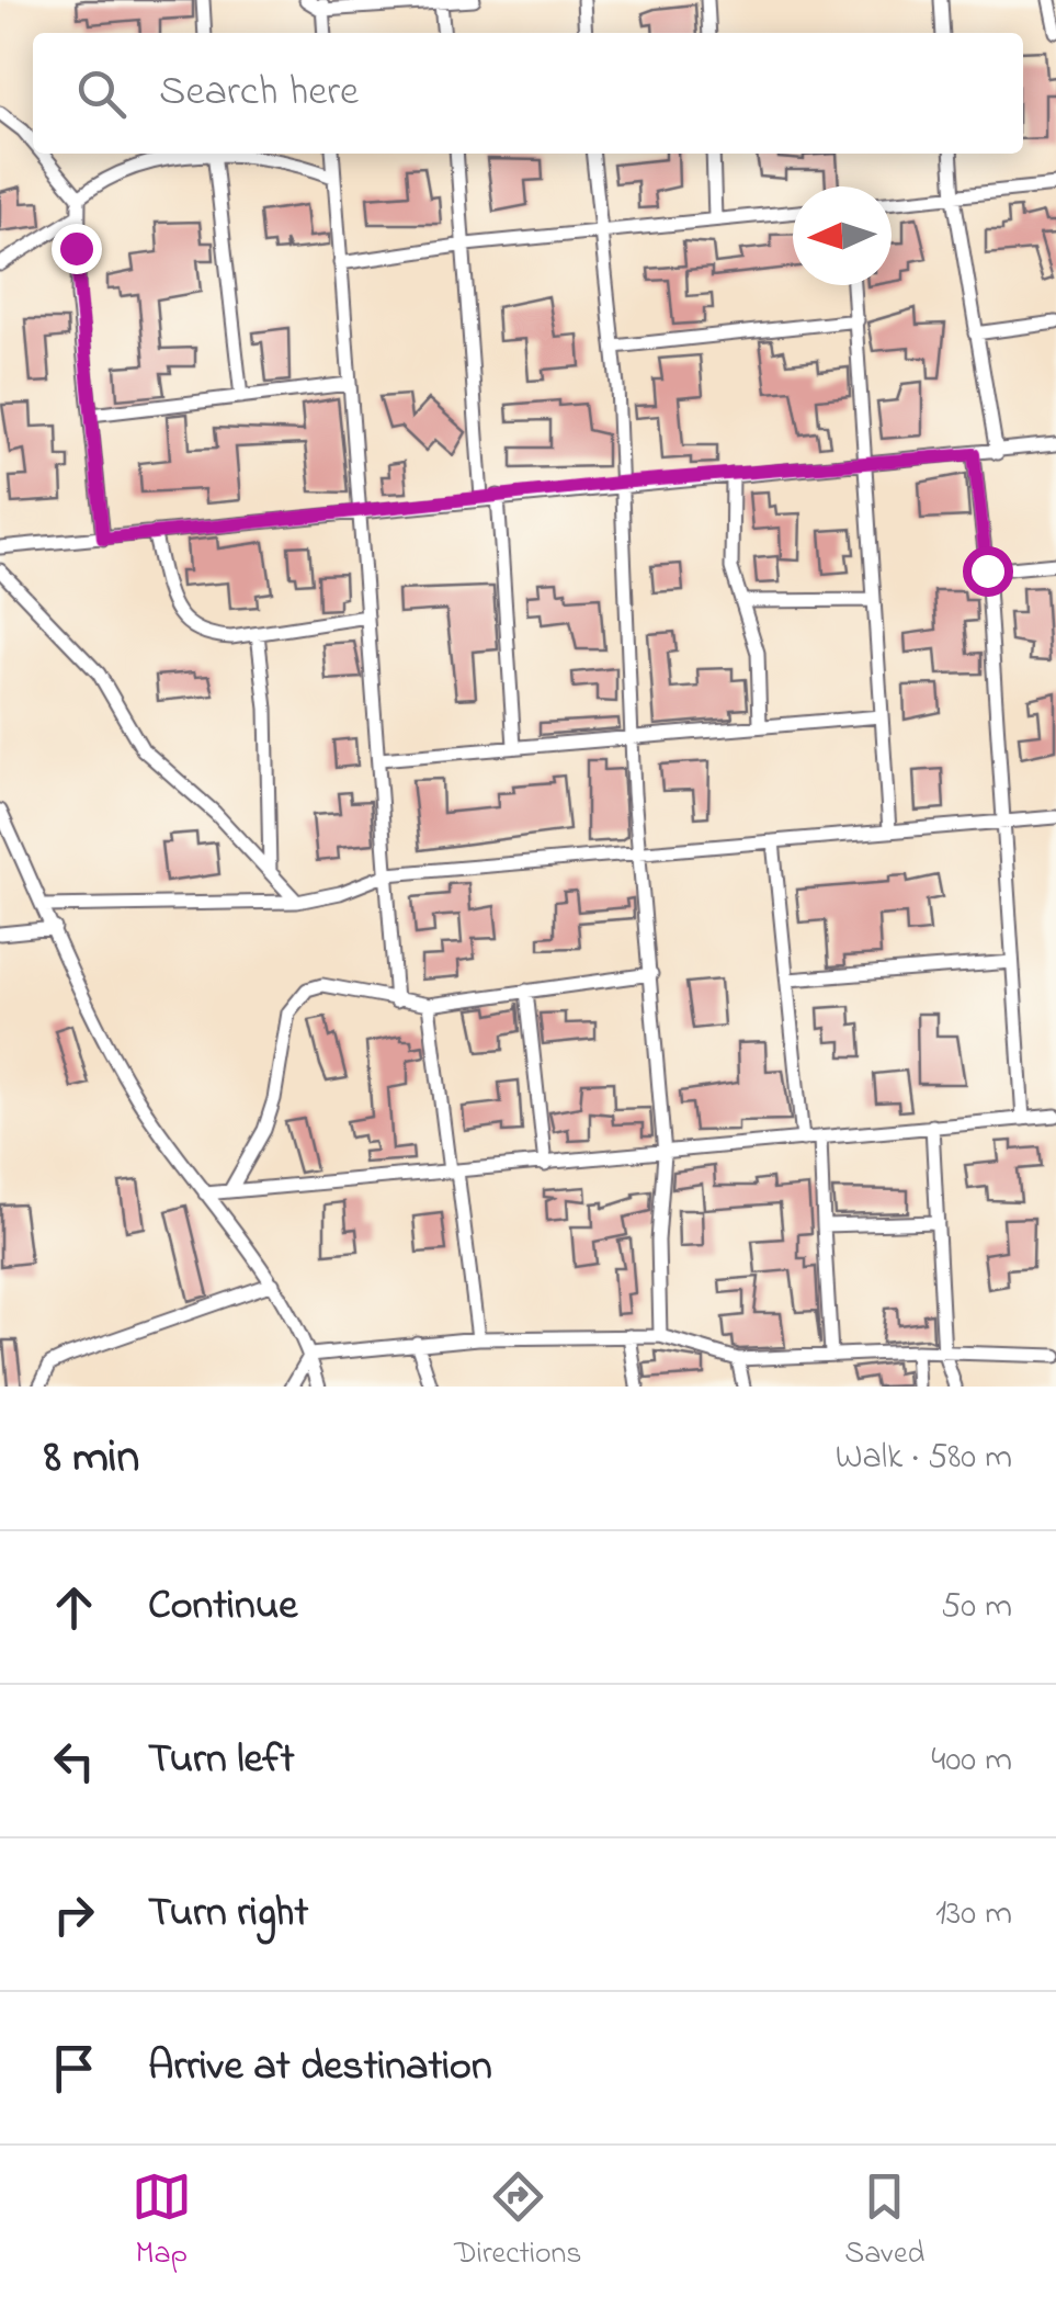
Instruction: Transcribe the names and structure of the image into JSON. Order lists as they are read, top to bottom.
{
  "north": "left",
  "page": {
    "search": "Search here",
    "heading": ["8 min", "Walk · 580 m"],
    "list": [
      ["Continue", "50 m"],
      ["Turn left", "400 m"],
      ["Turn right", "130 m"],
      "Arrive at destination"
    ],
    "nav": ["Map", "Directions", "Saved"]
  }
}
